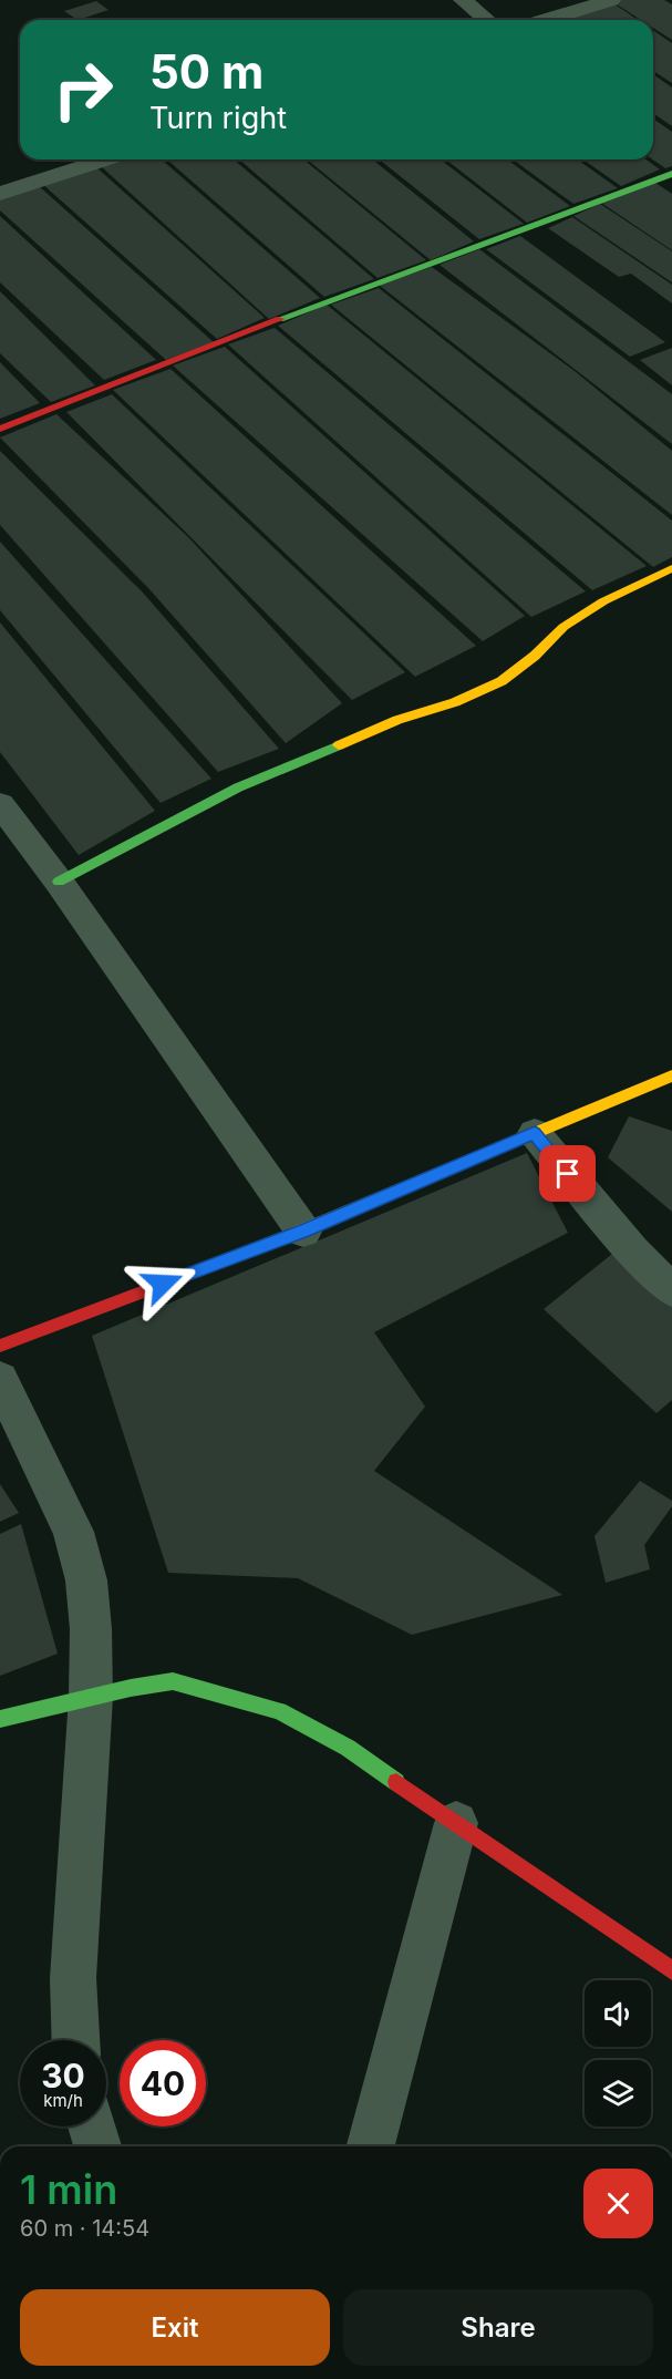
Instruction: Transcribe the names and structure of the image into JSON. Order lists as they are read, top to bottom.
{
  "page": {
    "turn": ["50 m", "Turn right"],
    "speed": "30 km/h",
    "limit": "40",
    "heading": ["1 min", "60 m · 14:54"],
    "buttons": ["Exit", "Share"]
  }
}
